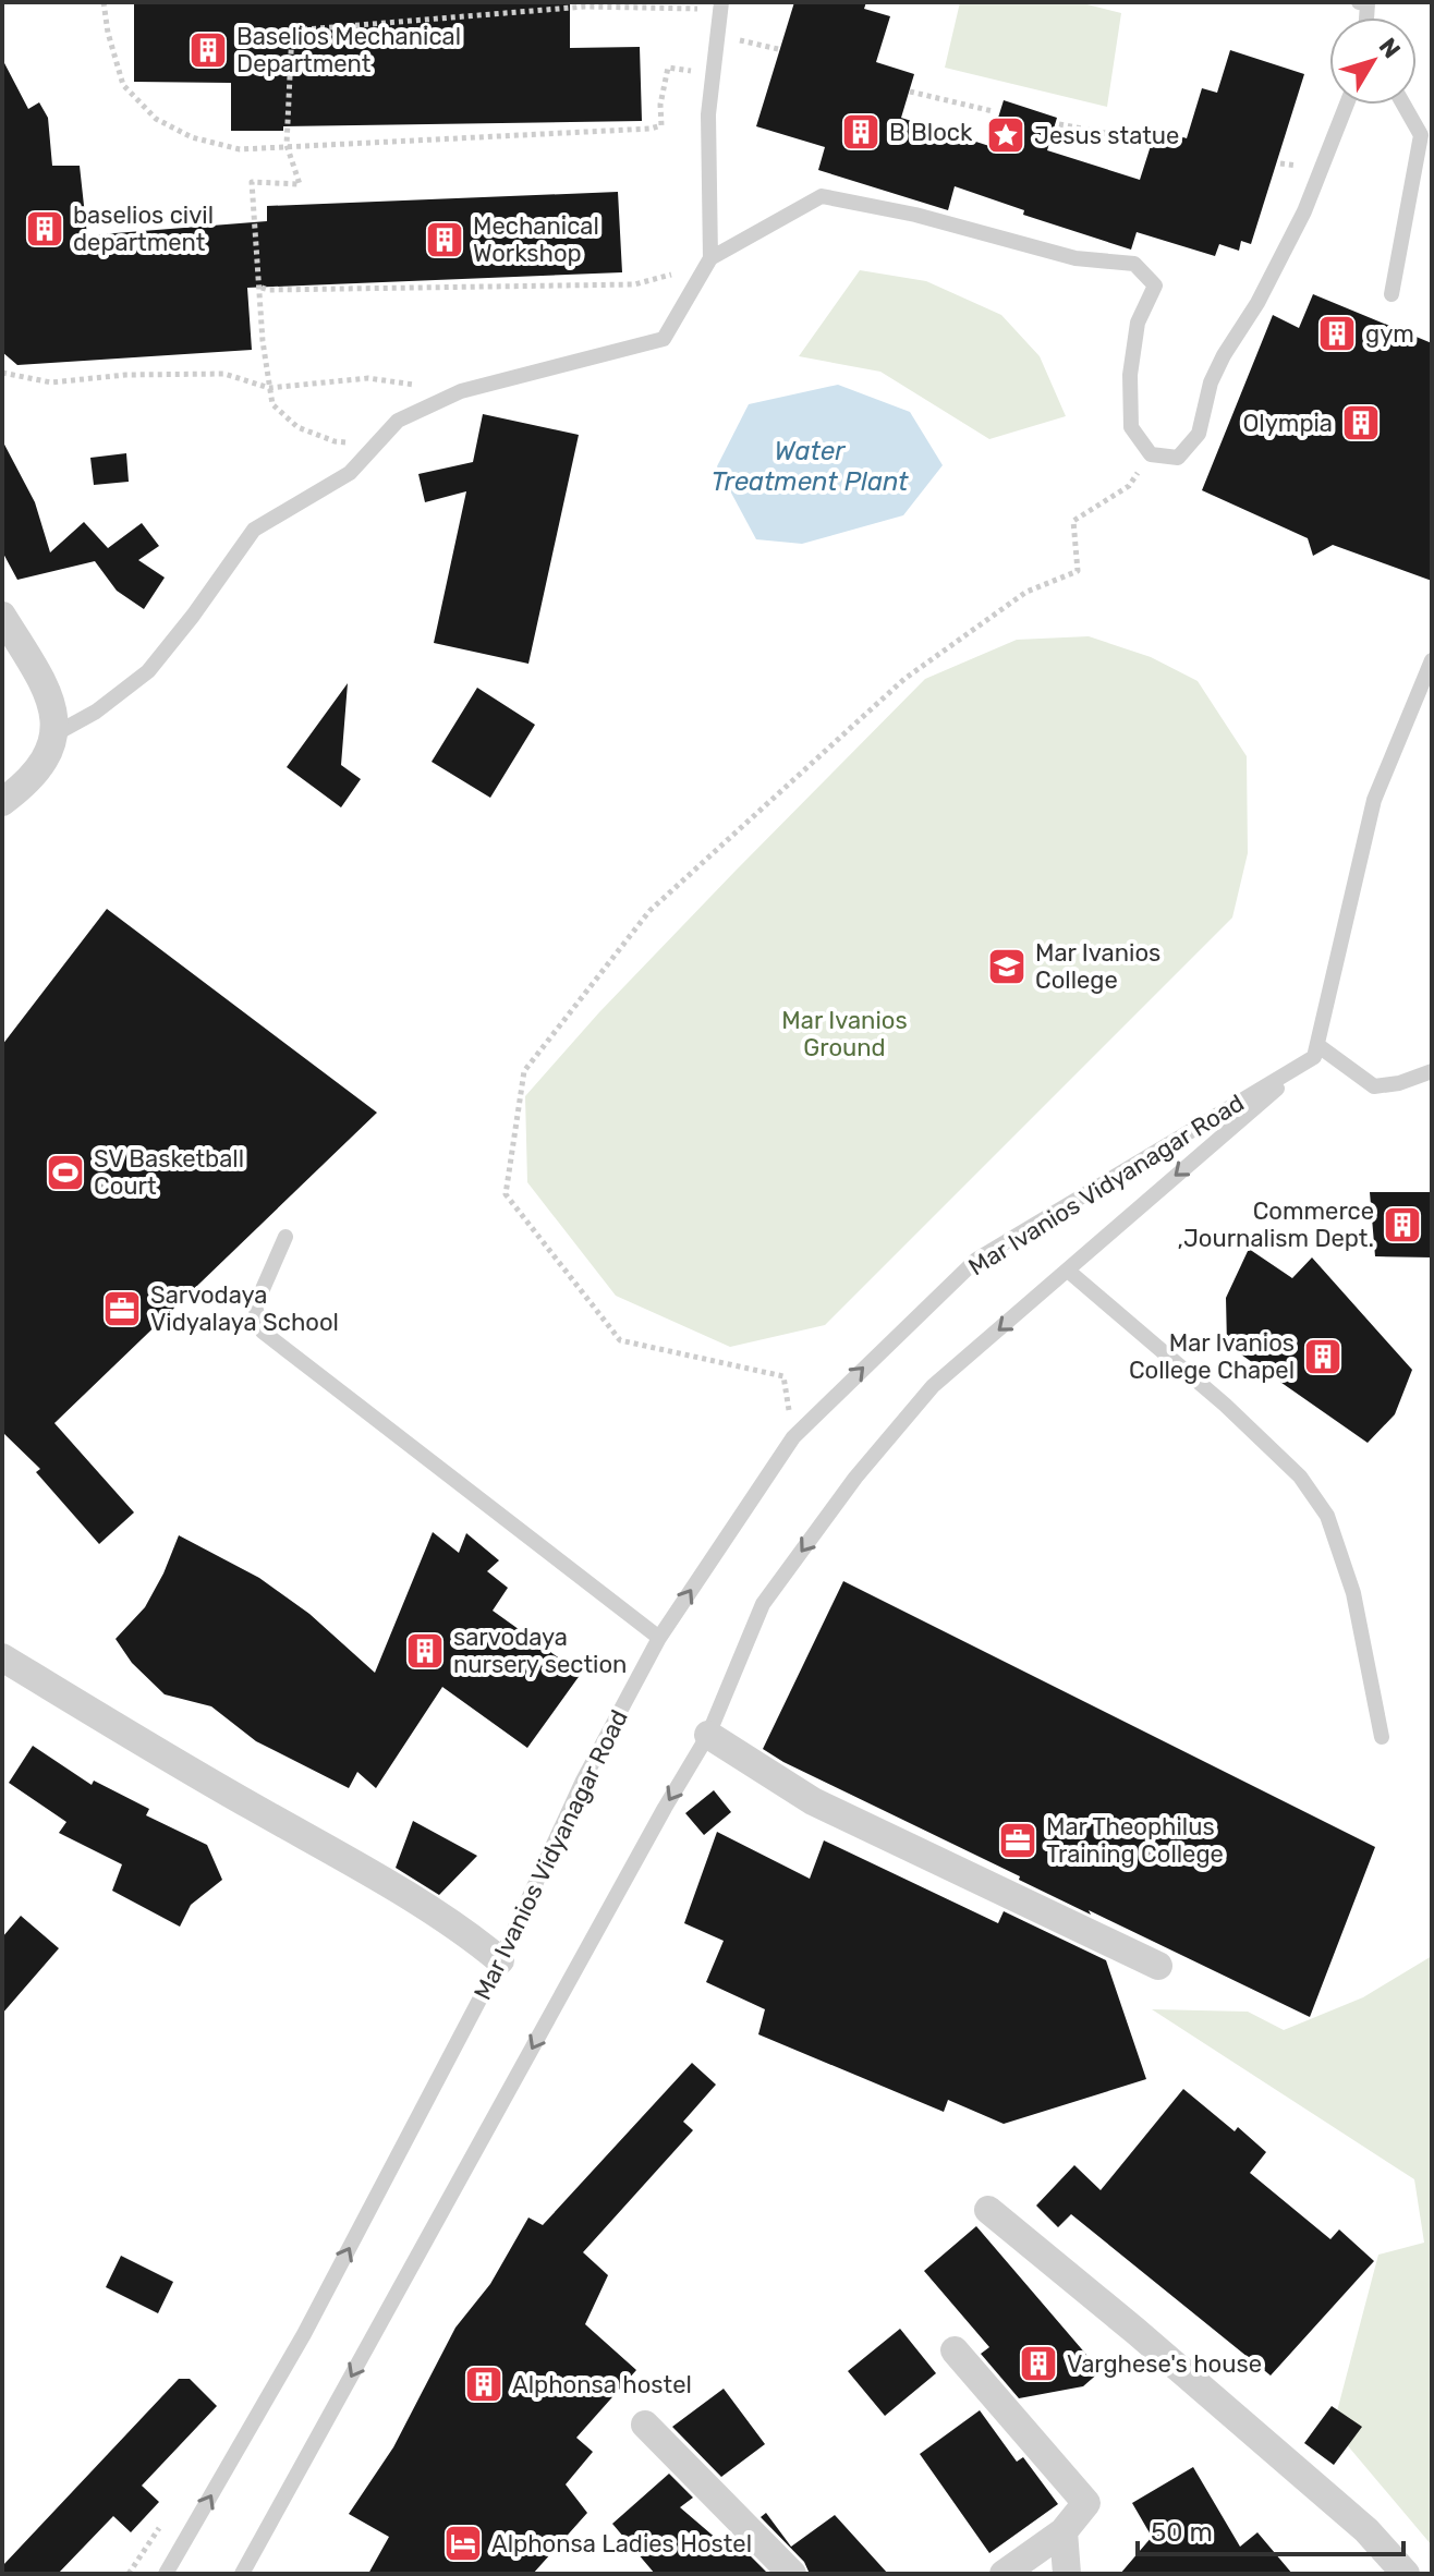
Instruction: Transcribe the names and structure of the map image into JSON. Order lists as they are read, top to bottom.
{
  "streets": {
    "lane": ["Mar Ivanios Vidyanagar Road"]
  },
  "water": ["Water Treatment Plant"],
  "parks": ["Mar Ivanios Ground"],
  "places": {
    "building": [
      "Baselios Mechanical Department",
      "B Block",
      "baselios civil department",
      "Mechanical Workshop",
      "gym",
      "Olympia",
      "Commerce ,Journalism Dept.",
      "Mar Ivanios College Chapel",
      "sarvodaya nursery section",
      "Varghese's house",
      "Alphonsa hostel"
    ],
    "place": ["Jesus statue"],
    "school or university": ["Mar Ivanios College"],
    "sports": ["SV Basketball Court"],
    "office": ["Sarvodaya Vidyalaya School", "Mar Theophilus Training College"],
    "hotel": ["Alphonsa Ladies Hostel"]
  },
  "scale_bar": "50 m",
  "north": "top right"
}
